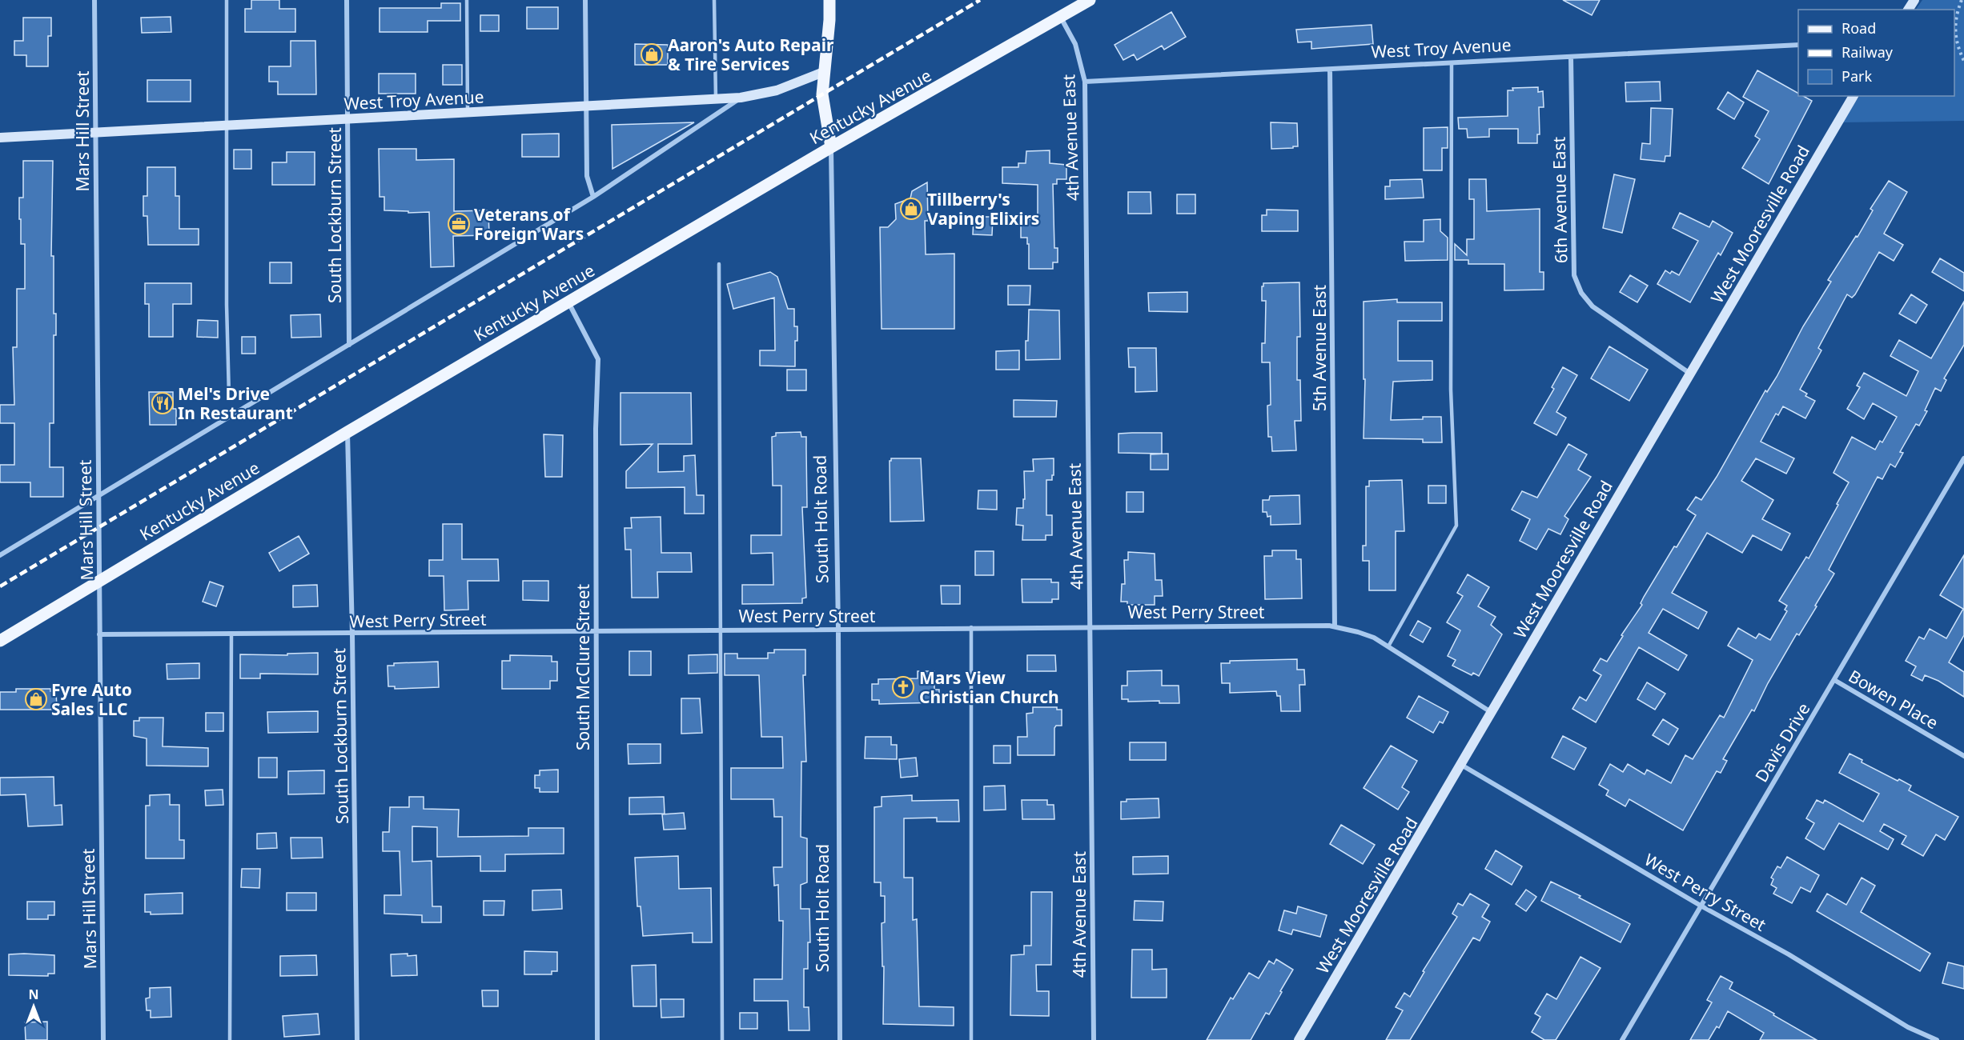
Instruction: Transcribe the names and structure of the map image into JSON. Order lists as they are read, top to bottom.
{
  "streets": {
    "main road": [
      "West Troy Avenue",
      "Kentucky Avenue",
      "West Mooresville Road",
      "South Holt Road"
    ],
    "street": [
      "Mars Hill Street",
      "4th Avenue East",
      "6th Avenue East",
      "South Lockburn Street",
      "5th Avenue East",
      "West Perry Street",
      "South McClure Street",
      "Bowen Place",
      "Davis Drive"
    ]
  },
  "crossings": [
    ["West Troy Avenue", "Mars Hill Street"],
    ["West Troy Avenue", "4th Avenue East"],
    ["West Troy Avenue", "6th Avenue East"],
    ["West Troy Avenue", "South Lockburn Street"],
    ["West Troy Avenue", "5th Avenue East"],
    ["West Troy Avenue", "South Holt Road"],
    ["Kentucky Avenue", "Mars Hill Street"],
    ["Kentucky Avenue", "4th Avenue East"],
    ["Kentucky Avenue", "South Lockburn Street"],
    ["Kentucky Avenue", "South Holt Road"],
    ["Kentucky Avenue", "South McClure Street"],
    ["Mars Hill Street", "West Perry Street"],
    ["4th Avenue East", "West Perry Street"],
    ["6th Avenue East", "West Mooresville Road"],
    ["South Lockburn Street", "West Perry Street"],
    ["West Mooresville Road", "West Perry Street"],
    ["5th Avenue East", "West Perry Street"],
    ["South Holt Road", "West Perry Street"],
    ["West Perry Street", "South McClure Street"],
    ["West Perry Street", "Davis Drive"],
    ["Bowen Place", "Davis Drive"]
  ],
  "places": {
    "shop": ["Aaron's Auto Repair & Tire Services", "Tillberry's Vaping Elixirs", "Fyre Auto Sales LLC"],
    "office": ["Veterans of Foreign Wars"],
    "restaurant": ["Mel's Drive In Restaurant"],
    "church": ["Mars View Christian Church"]
  },
  "legend": ["Road", "Railway", "Park"],
  "north": "top"
}
